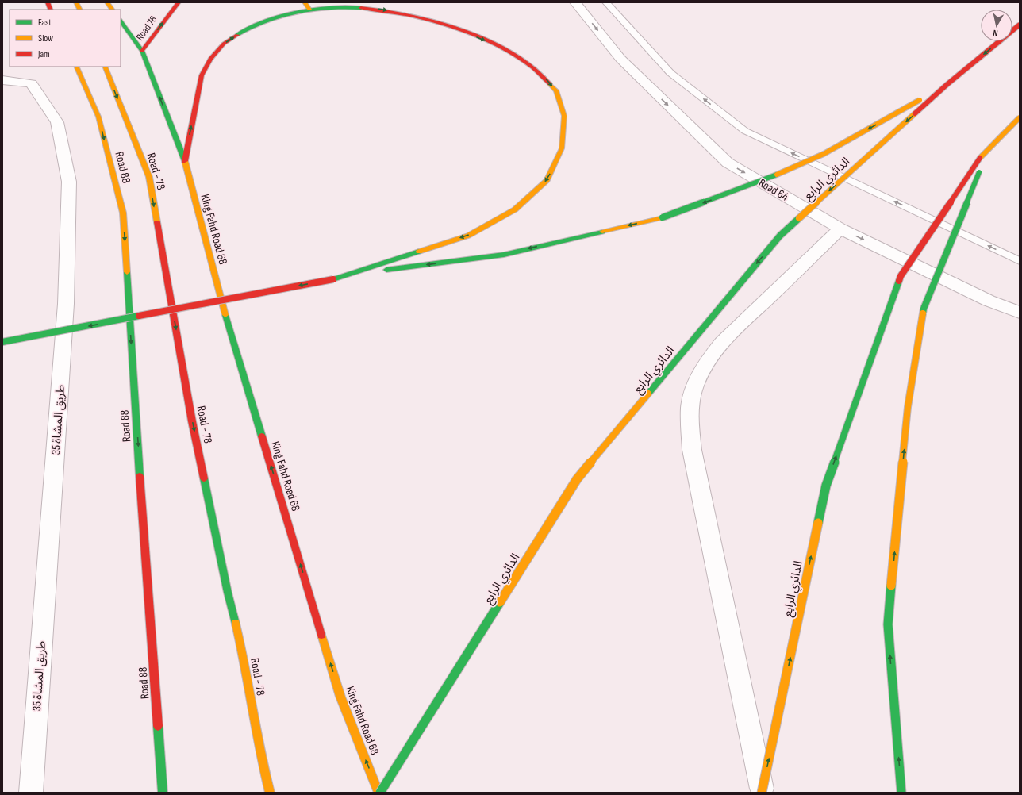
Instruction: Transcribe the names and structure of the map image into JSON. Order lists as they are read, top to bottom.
{
  "streets": {
    "main road": [
      "Road 78",
      "Road 88",
      "Road - 78",
      "الدائري الرابع",
      "King Fahd Road 68"
    ],
    "street": ["Road 64", "طريق المشاة 35"]
  },
  "crossings": [
    ["Road 78", "King Fahd Road 68"],
    ["الدائري الرابع", "King Fahd Road 68"]
  ],
  "one_way": [
    "Road 78",
    "Road 88",
    "Road - 78",
    "Road 64",
    "King Fahd Road 68"
  ],
  "legend": ["Fast", "Slow", "Jam"],
  "north": "bottom"
}
